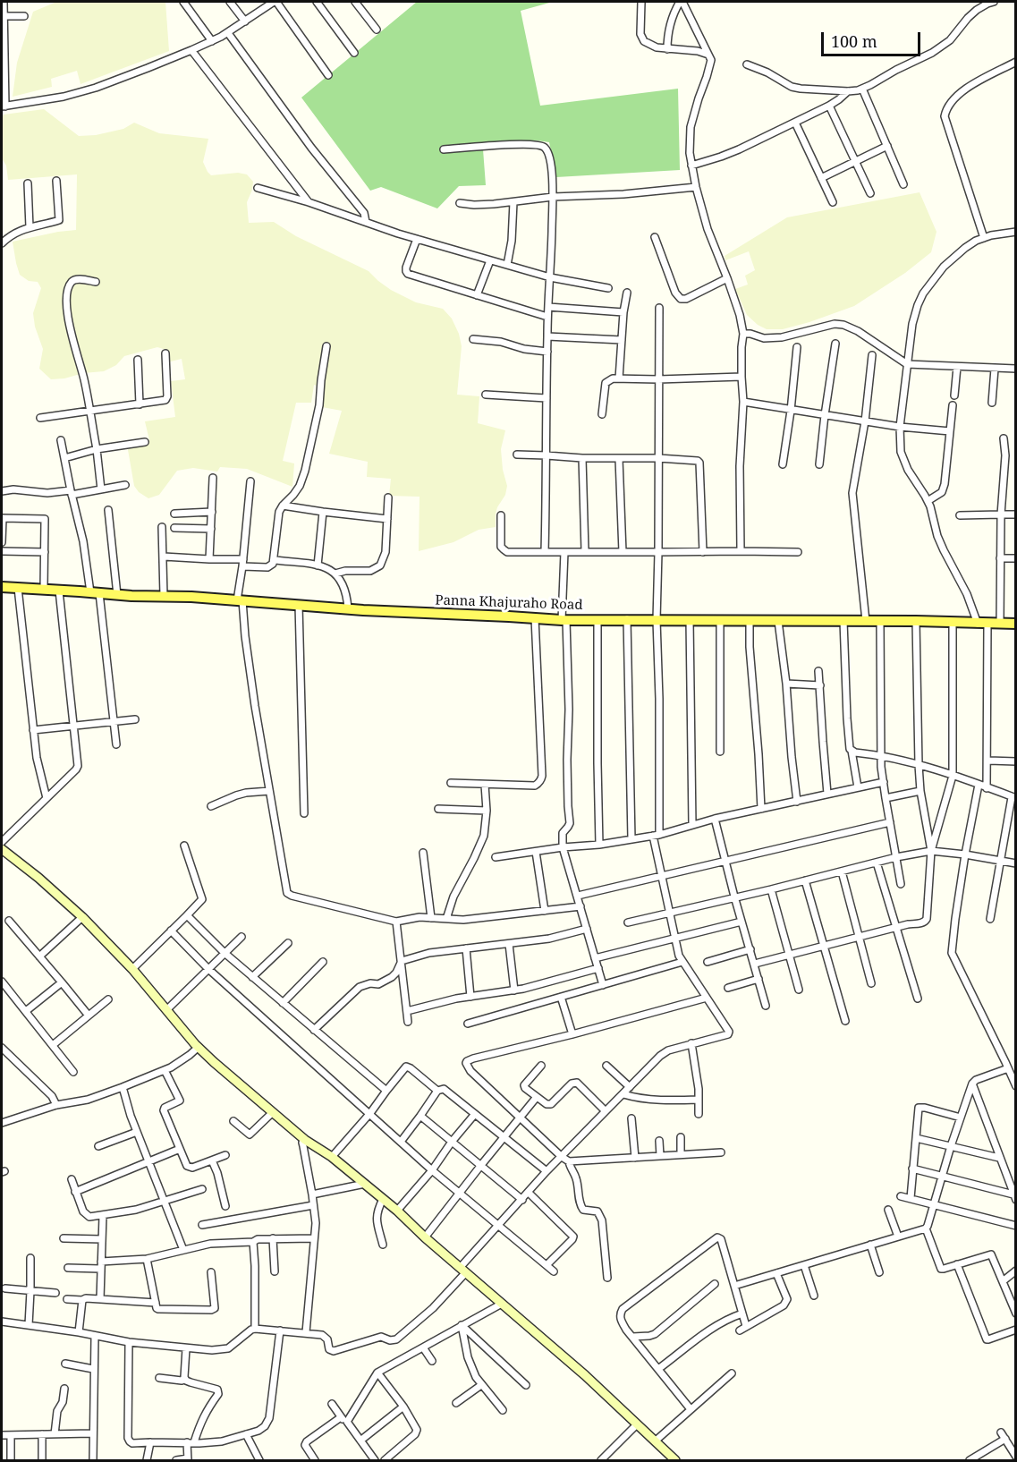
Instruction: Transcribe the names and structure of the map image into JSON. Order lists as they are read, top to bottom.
{
  "streets": {
    "main road": ["Panna Khajuraho Road"]
  },
  "scale_bar": "100 m"
}
